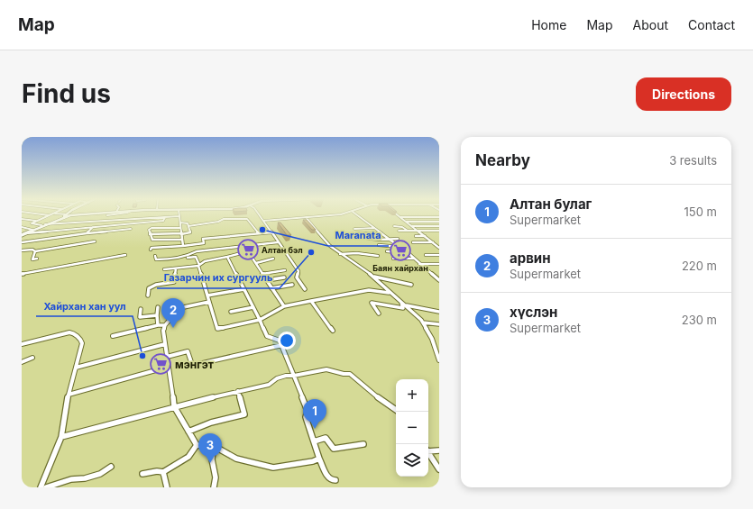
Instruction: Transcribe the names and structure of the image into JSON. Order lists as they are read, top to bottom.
{
  "places": {
    "other": ["Maranata", "Газарчин их сургууль", "Хайрхан хан уул"],
    "supermarket": ["Алтан бэл", "Баян хайрхан", "мэнгэт"]
  },
  "page": {
    "header": "Map",
    "nav": [
      "Home",
      "Map",
      "About",
      "Contact"
    ],
    "buttons": "Directions",
    "title": "Find us",
    "heading": ["Nearby", "3 results"],
    "list": [
      {
        "mark": "1",
        "name": "Алтан булаг",
        "note": "Supermarket",
        "value": "150 m"
      },
      {
        "mark": "2",
        "name": "арвин",
        "note": "Supermarket",
        "value": "220 m"
      },
      {
        "mark": "3",
        "name": "хүслэн",
        "note": "Supermarket",
        "value": "230 m"
      }
    ],
    "pins": ["2", "1", "3"],
    "map_buttons": ["+", "−"]
  }
}
